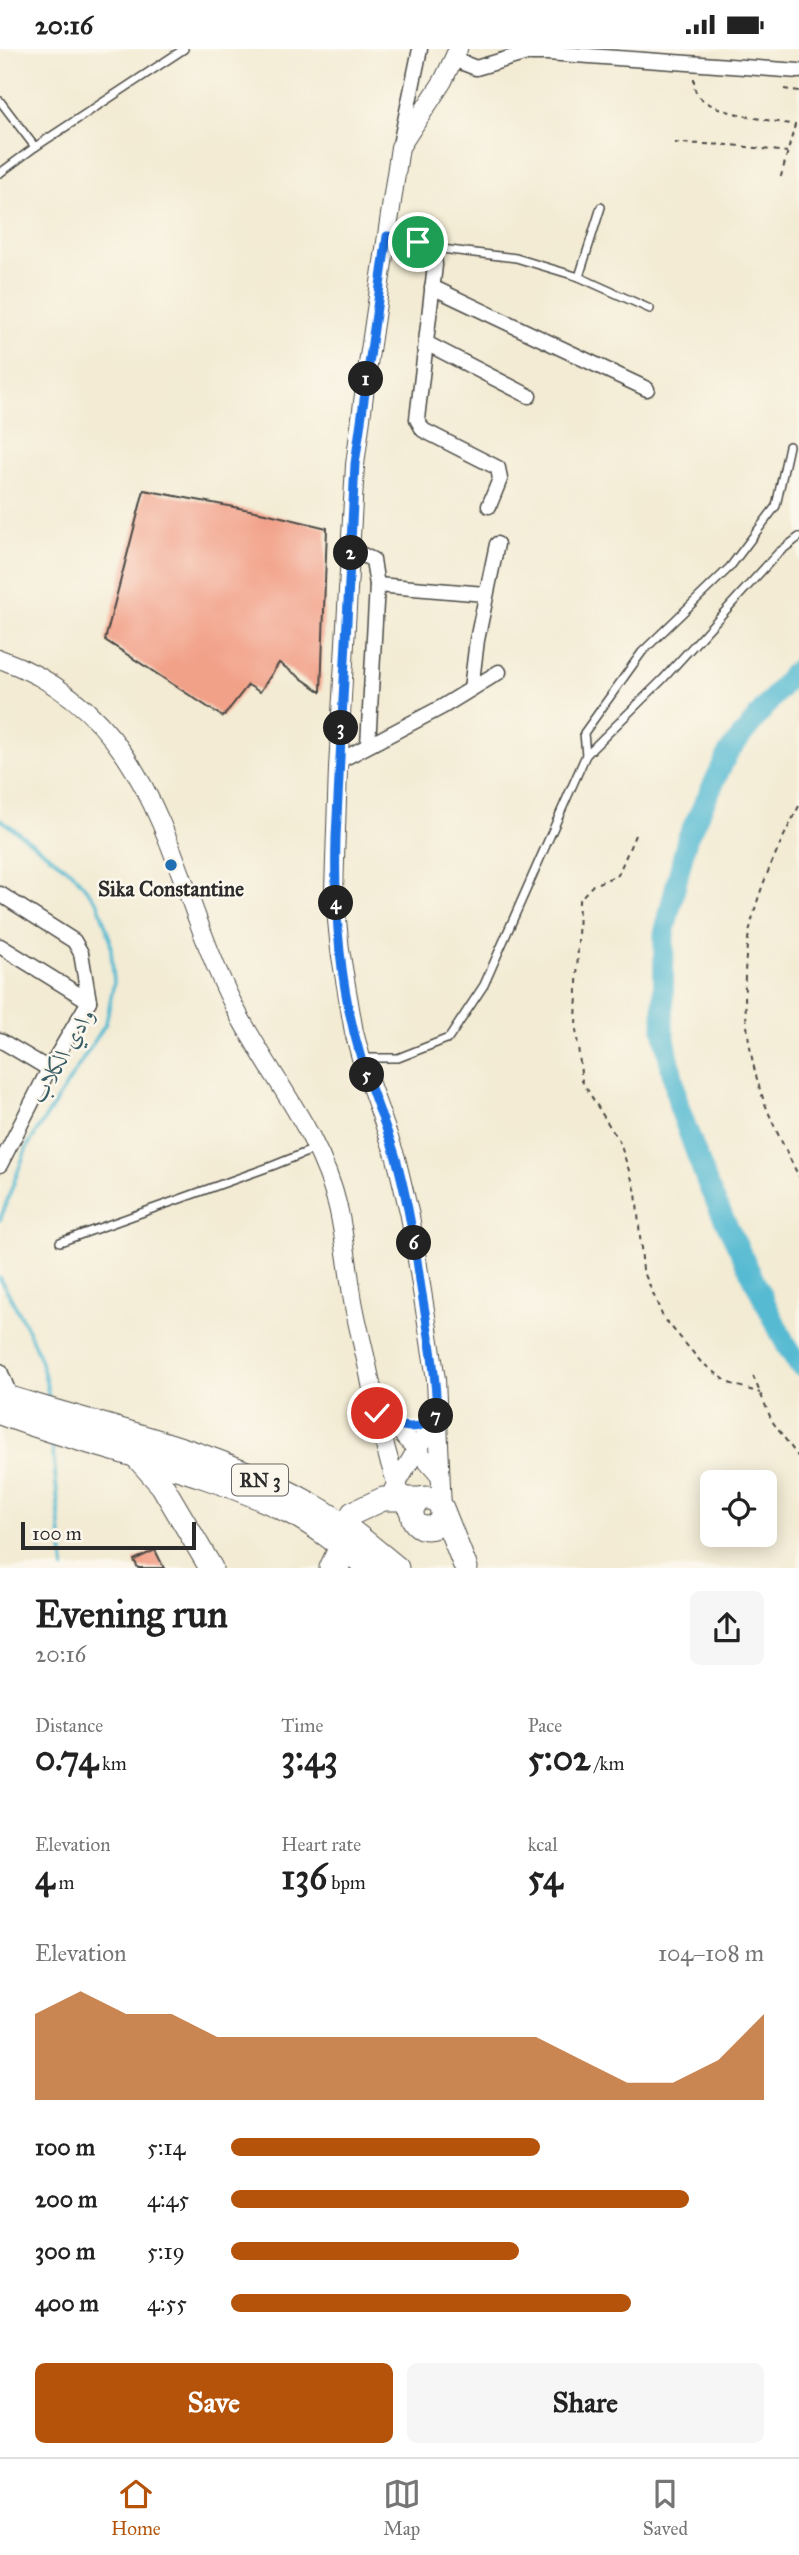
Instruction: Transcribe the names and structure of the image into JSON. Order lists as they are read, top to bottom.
{
  "streets": {
    "highway": ["RN 3"]
  },
  "water": ["وادي الكلاب"],
  "places": ["Sika Constantine"],
  "scale_bar": "100 m",
  "page": {
    "status": "20:16",
    "pins": [
      "1",
      "2",
      "3",
      "4",
      "5",
      "6",
      "7"
    ],
    "scale": "100 m",
    "heading": ["Evening run", "20:16"],
    "stats": [
      ["Distance", "0.74 km"],
      ["Time", "3:43"],
      ["Pace", "5:02 /km"],
      ["Elevation", "4 m"],
      ["Heart rate", "136 bpm"],
      ["kcal", "54"]
    ],
    "chart": ["Elevation", "104–108 m"],
    "list": [
      {
        "name": "100 m",
        "note": "5:14"
      },
      {
        "name": "200 m",
        "note": "4:45"
      },
      {
        "name": "300 m",
        "note": "5:19"
      },
      {
        "name": "400 m",
        "note": "4:55"
      }
    ],
    "buttons": ["Save", "Share"],
    "tabs": ["Home", "Map", "Saved"]
  }
}
